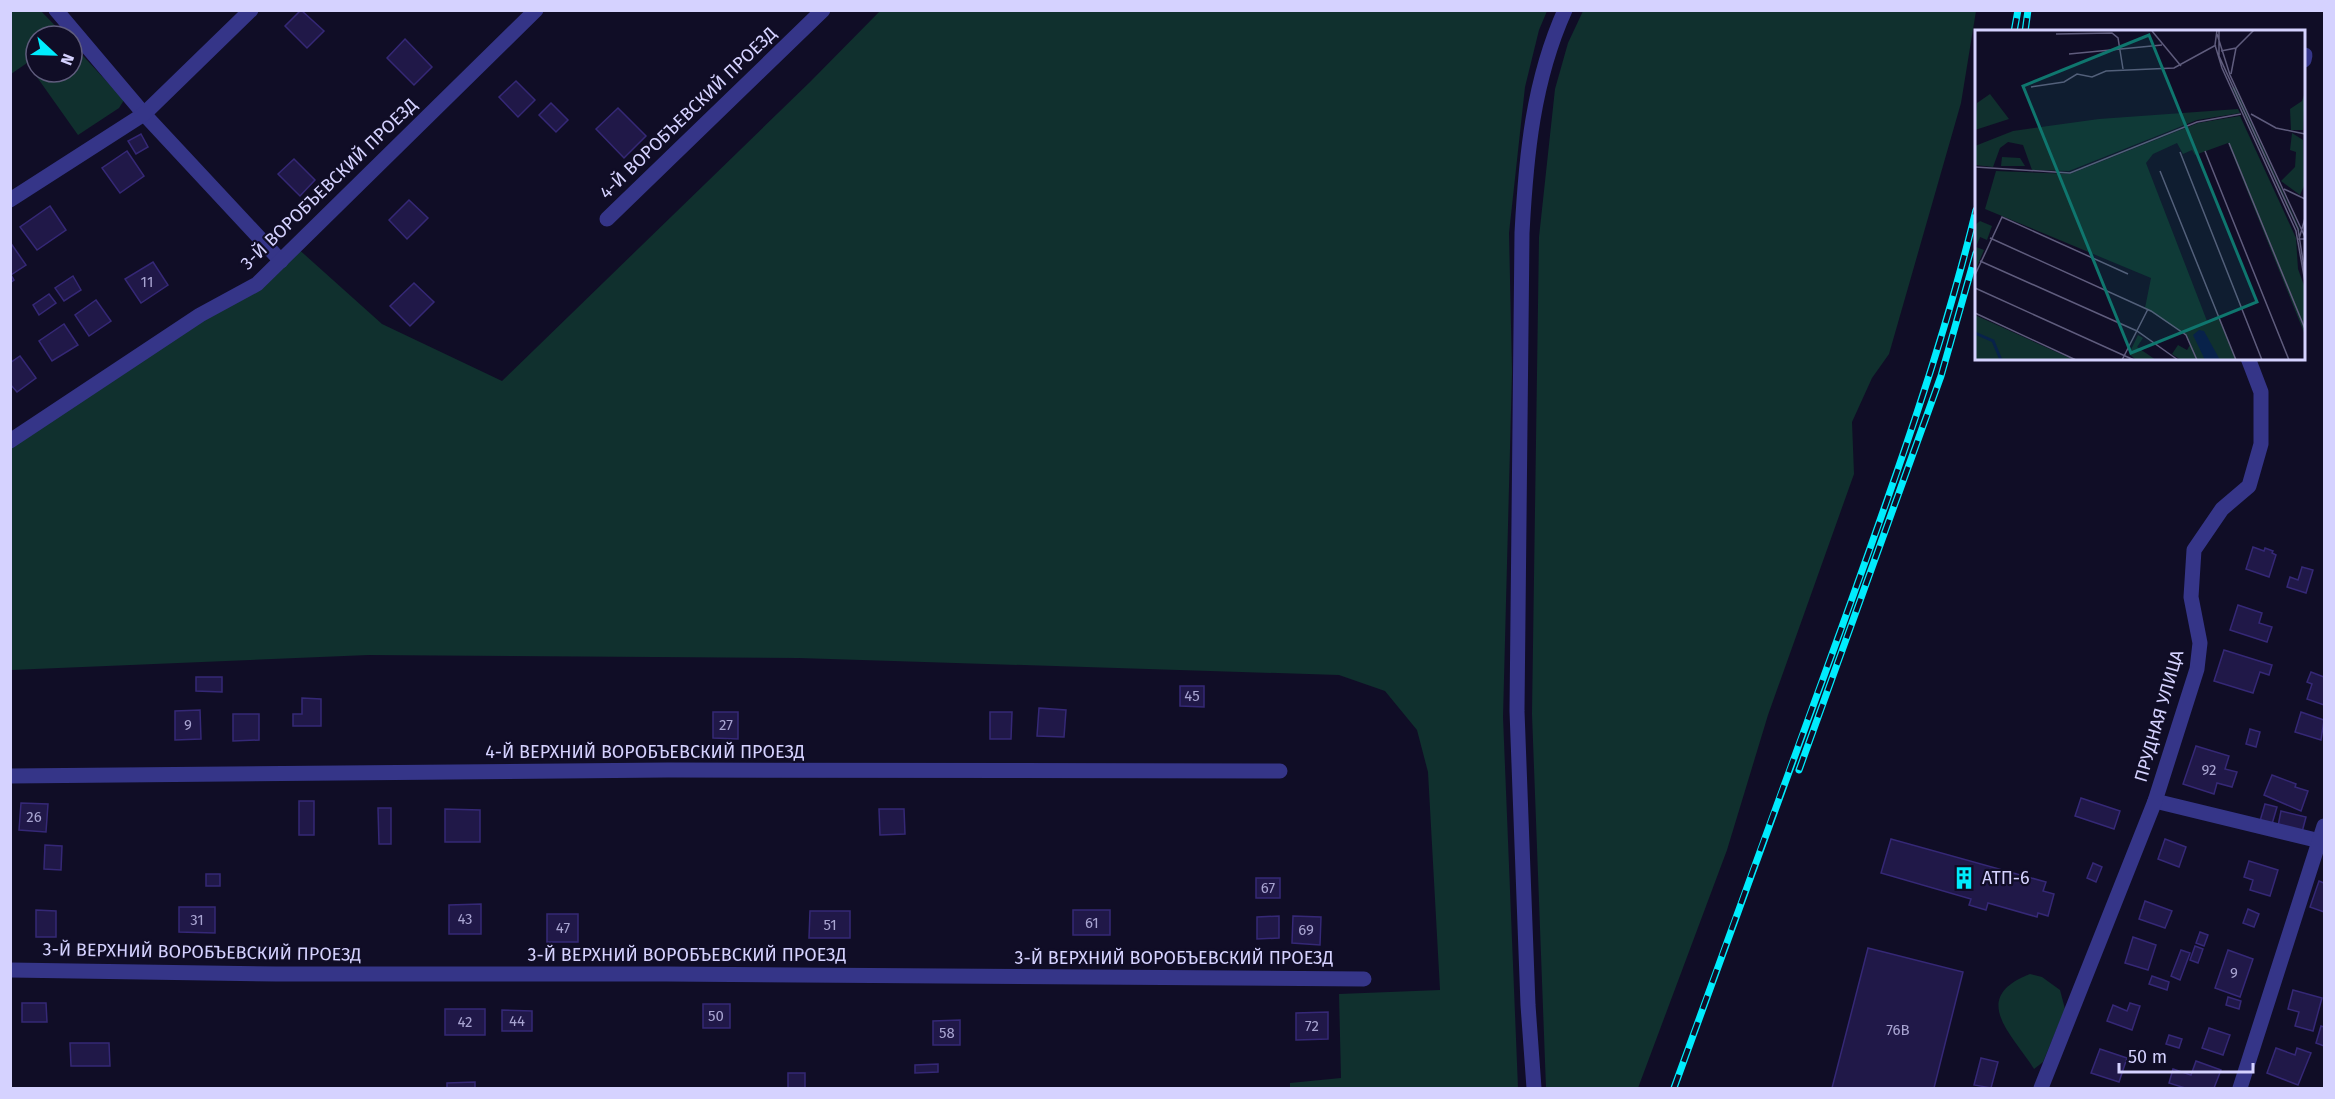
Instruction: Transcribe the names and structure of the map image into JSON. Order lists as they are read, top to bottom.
{
  "streets": {
    "street": [
      "4-Й ВОРОБЪЕВСКИЙ ПРОЕЗД",
      "3-Й ВОРОБЪЕВСКИЙ ПРОЕЗД",
      "ПРУДНАЯ УЛИЦА",
      "4-Й ВЕРХНИЙ ВОРОБЪЕВСКИЙ ПРОЕЗД",
      "3-Й ВЕРХНИЙ ВОРОБЪЕВСКИЙ ПРОЕЗД"
    ]
  },
  "places": {
    "building": ["АТП-6"]
  },
  "house_numbers": [
    "11",
    "45",
    "9",
    "27",
    "92",
    "26",
    "67",
    "43",
    "31",
    "61",
    "51",
    "47",
    "69",
    "9",
    "50",
    "44",
    "42",
    "72",
    "76В",
    "58"
  ],
  "scale_bar": "50 m",
  "north": "right"
}
